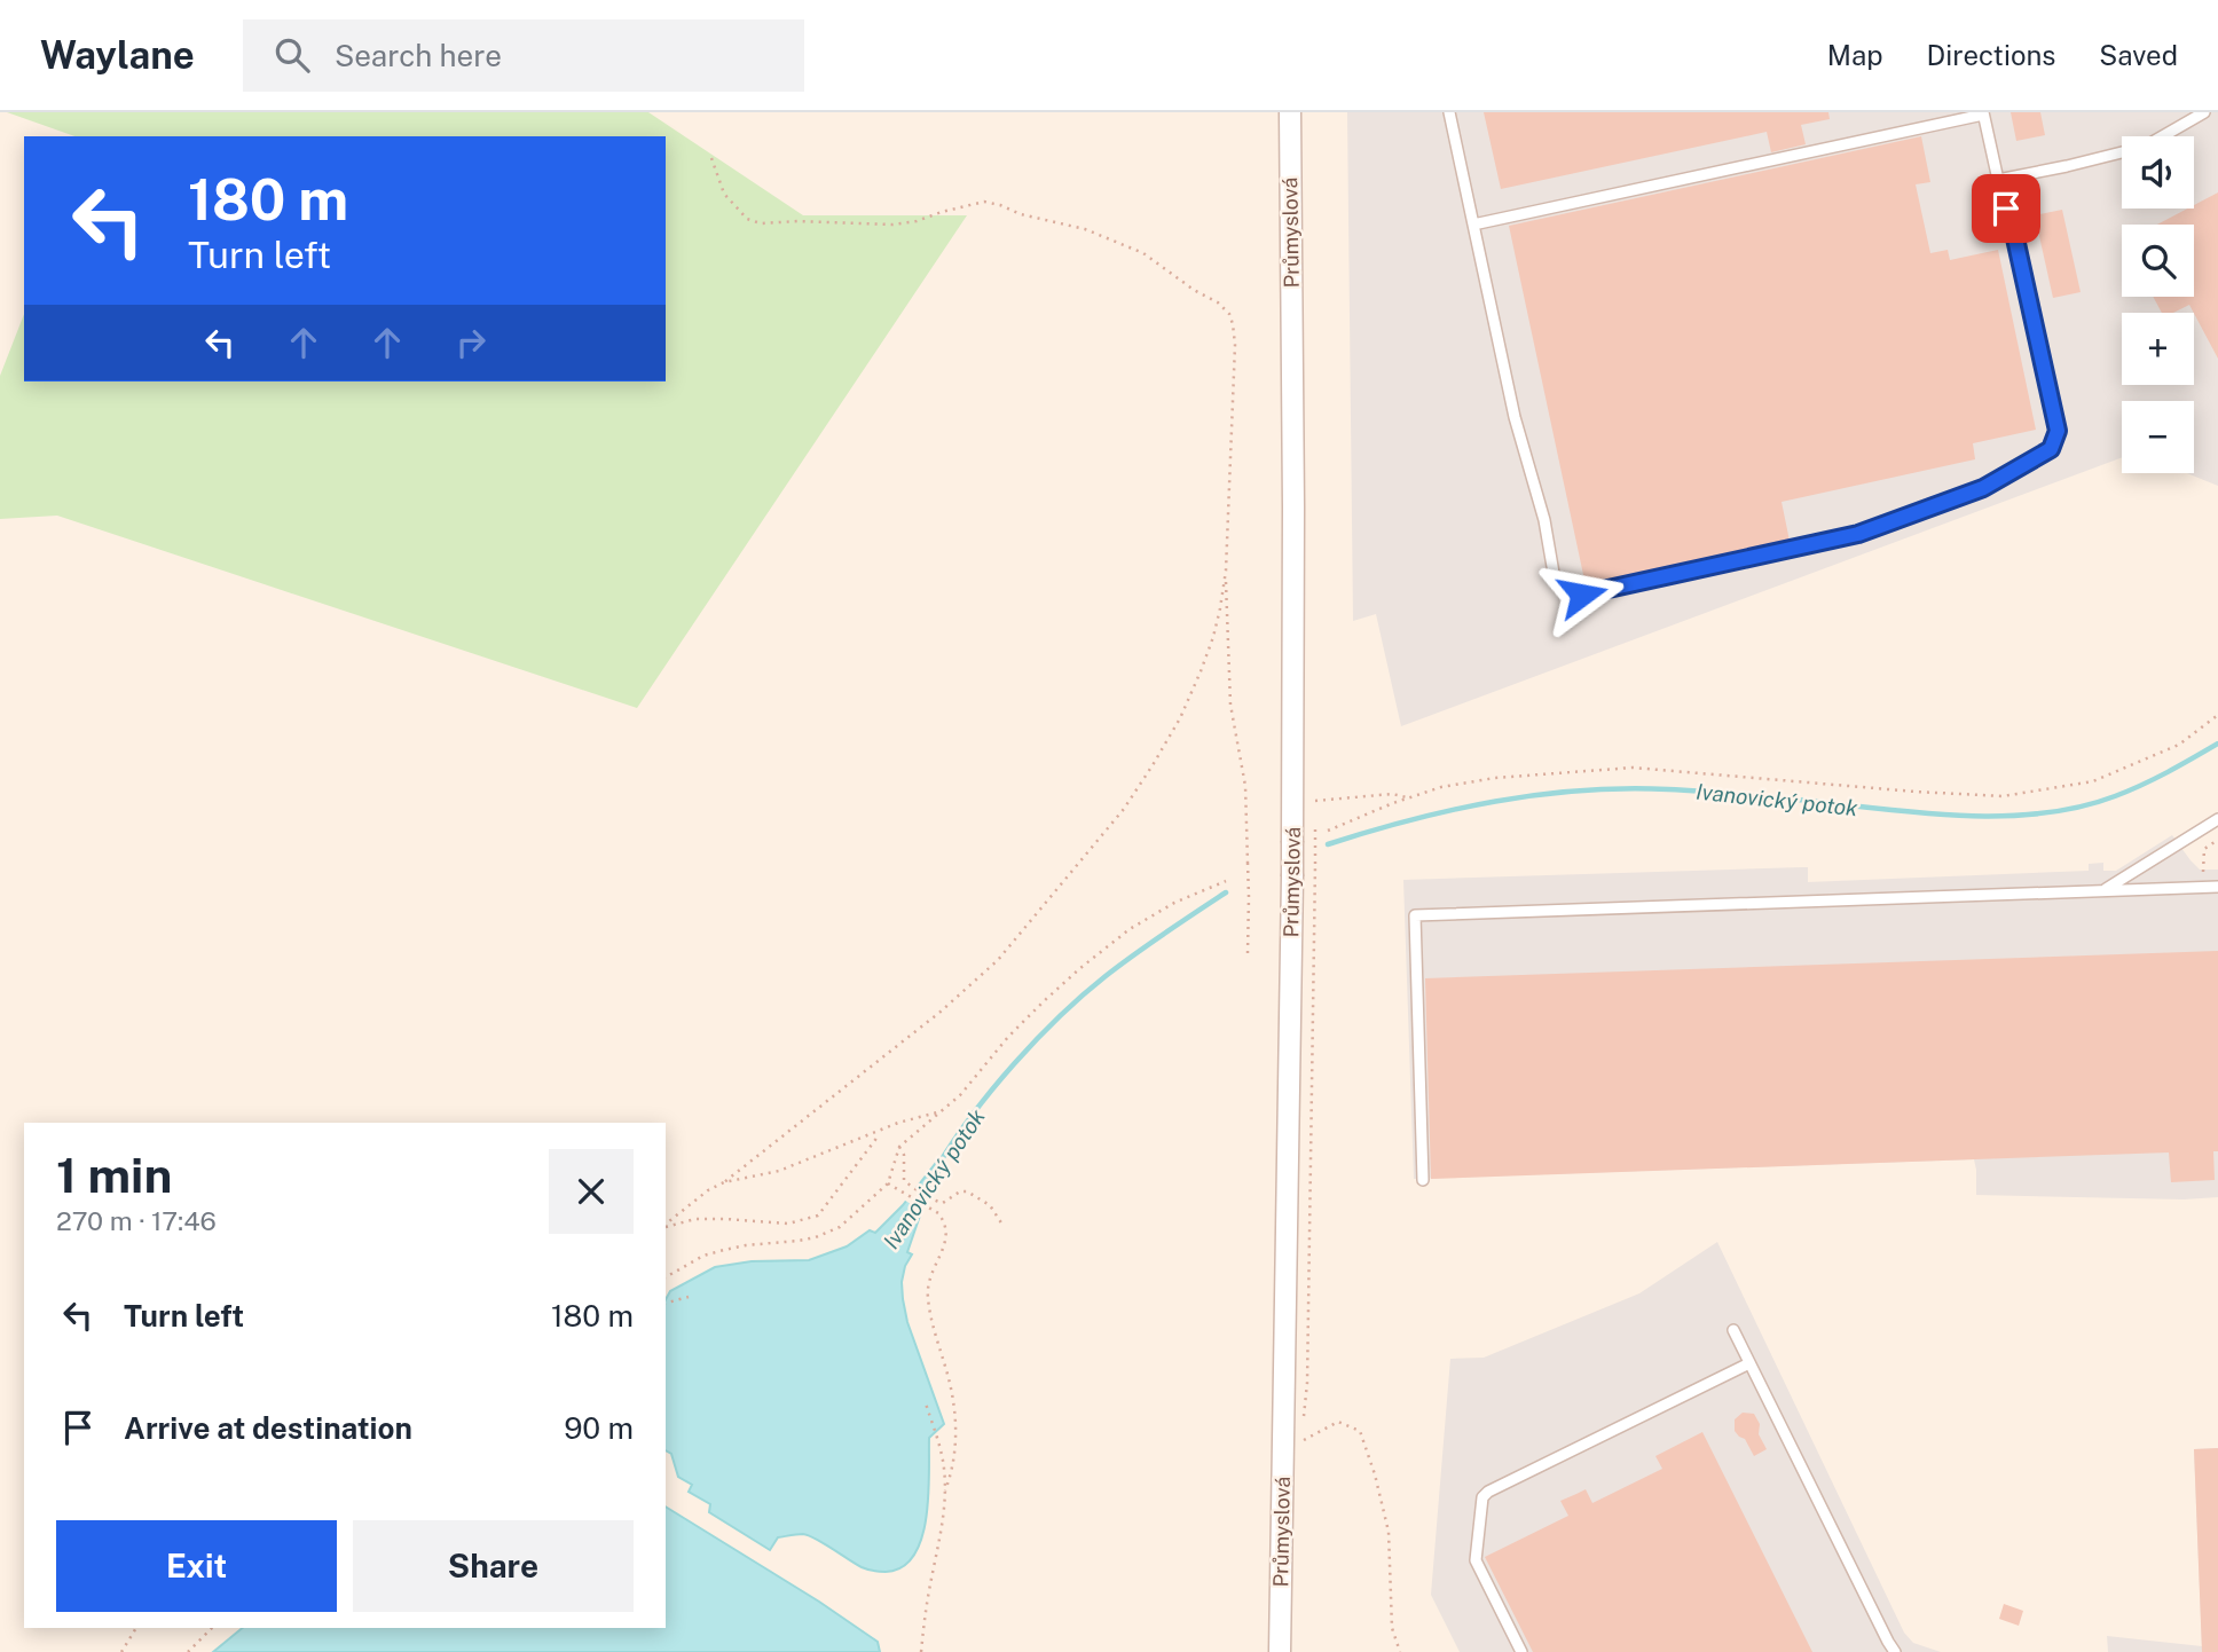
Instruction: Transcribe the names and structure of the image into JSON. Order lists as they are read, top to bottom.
{
  "streets": {
    "street": ["Průmyslová"]
  },
  "water": ["Ivanovický potok"],
  "page": {
    "header": "Waylane",
    "search": "Search here",
    "nav": ["Map", "Directions", "Saved"],
    "map_buttons": ["+", "−"],
    "turn": ["180 m", "Turn left"],
    "heading": ["1 min", "270 m · 17:46"],
    "list": [
      {
        "name": "Turn left",
        "value": "180 m"
      },
      {
        "name": "Arrive at destination",
        "value": "90 m"
      }
    ],
    "buttons": ["Exit", "Share"]
  }
}
